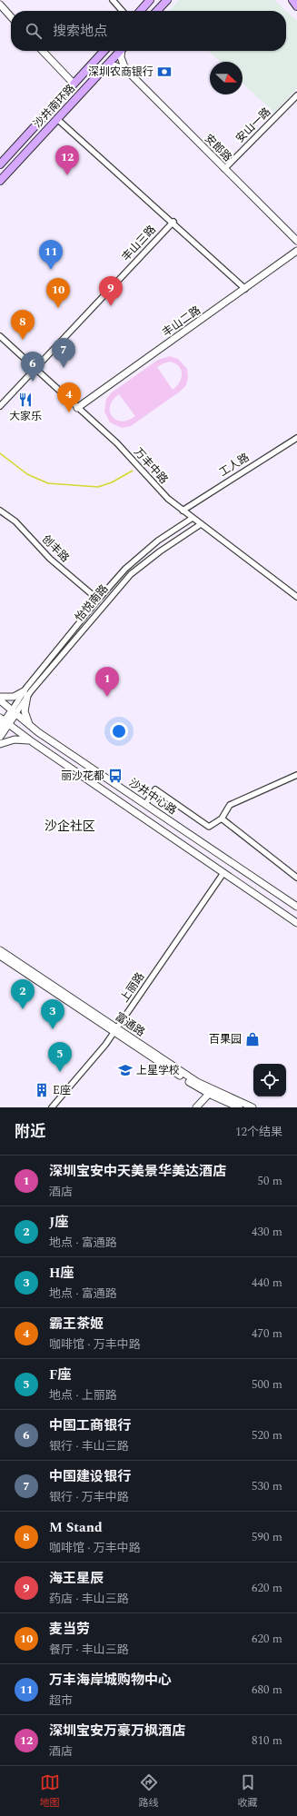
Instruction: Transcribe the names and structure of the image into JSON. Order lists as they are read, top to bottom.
{
  "streets": {
    "main road": ["沙井南环路"],
    "street": [
      "安山一路",
      "安郎路",
      "丰山三路",
      "丰山二路",
      "工人路",
      "万丰中路",
      "创丰路",
      "怡悦南路",
      "沙井中心路",
      "上丽路",
      "富通路"
    ]
  },
  "crossings": [
    ["安山一路", "安郎路"],
    ["丰山三路", "万丰中路"],
    ["丰山二路", "万丰中路"],
    ["工人路", "万丰中路"],
    ["万丰中路", "怡悦南路"],
    ["创丰路", "怡悦南路"],
    ["怡悦南路", "沙井中心路"],
    ["沙井中心路", "上丽路"],
    ["上丽路", "富通路"]
  ],
  "districts": ["沙企社区"],
  "places": {
    "bank": ["深圳农商银行"],
    "restaurant": ["大家乐"],
    "bus stop": ["丽沙花都"],
    "shop": ["百果园"],
    "school or university": ["上星学校"],
    "building": ["E座"]
  },
  "north": "right",
  "page": {
    "search": "搜索地点",
    "pins": [
      "12",
      "11",
      "9",
      "10",
      "8",
      "7",
      "6",
      "4",
      "1",
      "2",
      "3",
      "5"
    ],
    "heading": ["附近", "12个结果"],
    "list": [
      {
        "mark": "1",
        "name": "深圳宝安中天美景华美达酒店",
        "note": "酒店",
        "value": "50 m"
      },
      {
        "mark": "2",
        "name": "J座",
        "note": "地点 · 富通路",
        "value": "430 m"
      },
      {
        "mark": "3",
        "name": "H座",
        "note": "地点 · 富通路",
        "value": "440 m"
      },
      {
        "mark": "4",
        "name": "霸王茶姬",
        "note": "咖啡馆 · 万丰中路",
        "value": "470 m"
      },
      {
        "mark": "5",
        "name": "F座",
        "note": "地点 · 上丽路",
        "value": "500 m"
      },
      {
        "mark": "6",
        "name": "中国工商银行",
        "note": "银行 · 丰山三路",
        "value": "520 m"
      },
      {
        "mark": "7",
        "name": "中国建设银行",
        "note": "银行 · 万丰中路",
        "value": "530 m"
      },
      {
        "mark": "8",
        "name": "M Stand",
        "note": "咖啡馆 · 万丰中路",
        "value": "590 m"
      },
      {
        "mark": "9",
        "name": "海王星辰",
        "note": "药店 · 丰山三路",
        "value": "620 m"
      },
      {
        "mark": "10",
        "name": "麦当劳",
        "note": "餐厅 · 丰山三路",
        "value": "620 m"
      },
      {
        "mark": "11",
        "name": "万丰海岸城购物中心",
        "note": "超市",
        "value": "680 m"
      },
      {
        "mark": "12",
        "name": "深圳宝安万豪万枫酒店",
        "note": "酒店",
        "value": "810 m"
      }
    ],
    "nav": ["地图", "路线", "收藏"]
  }
}
